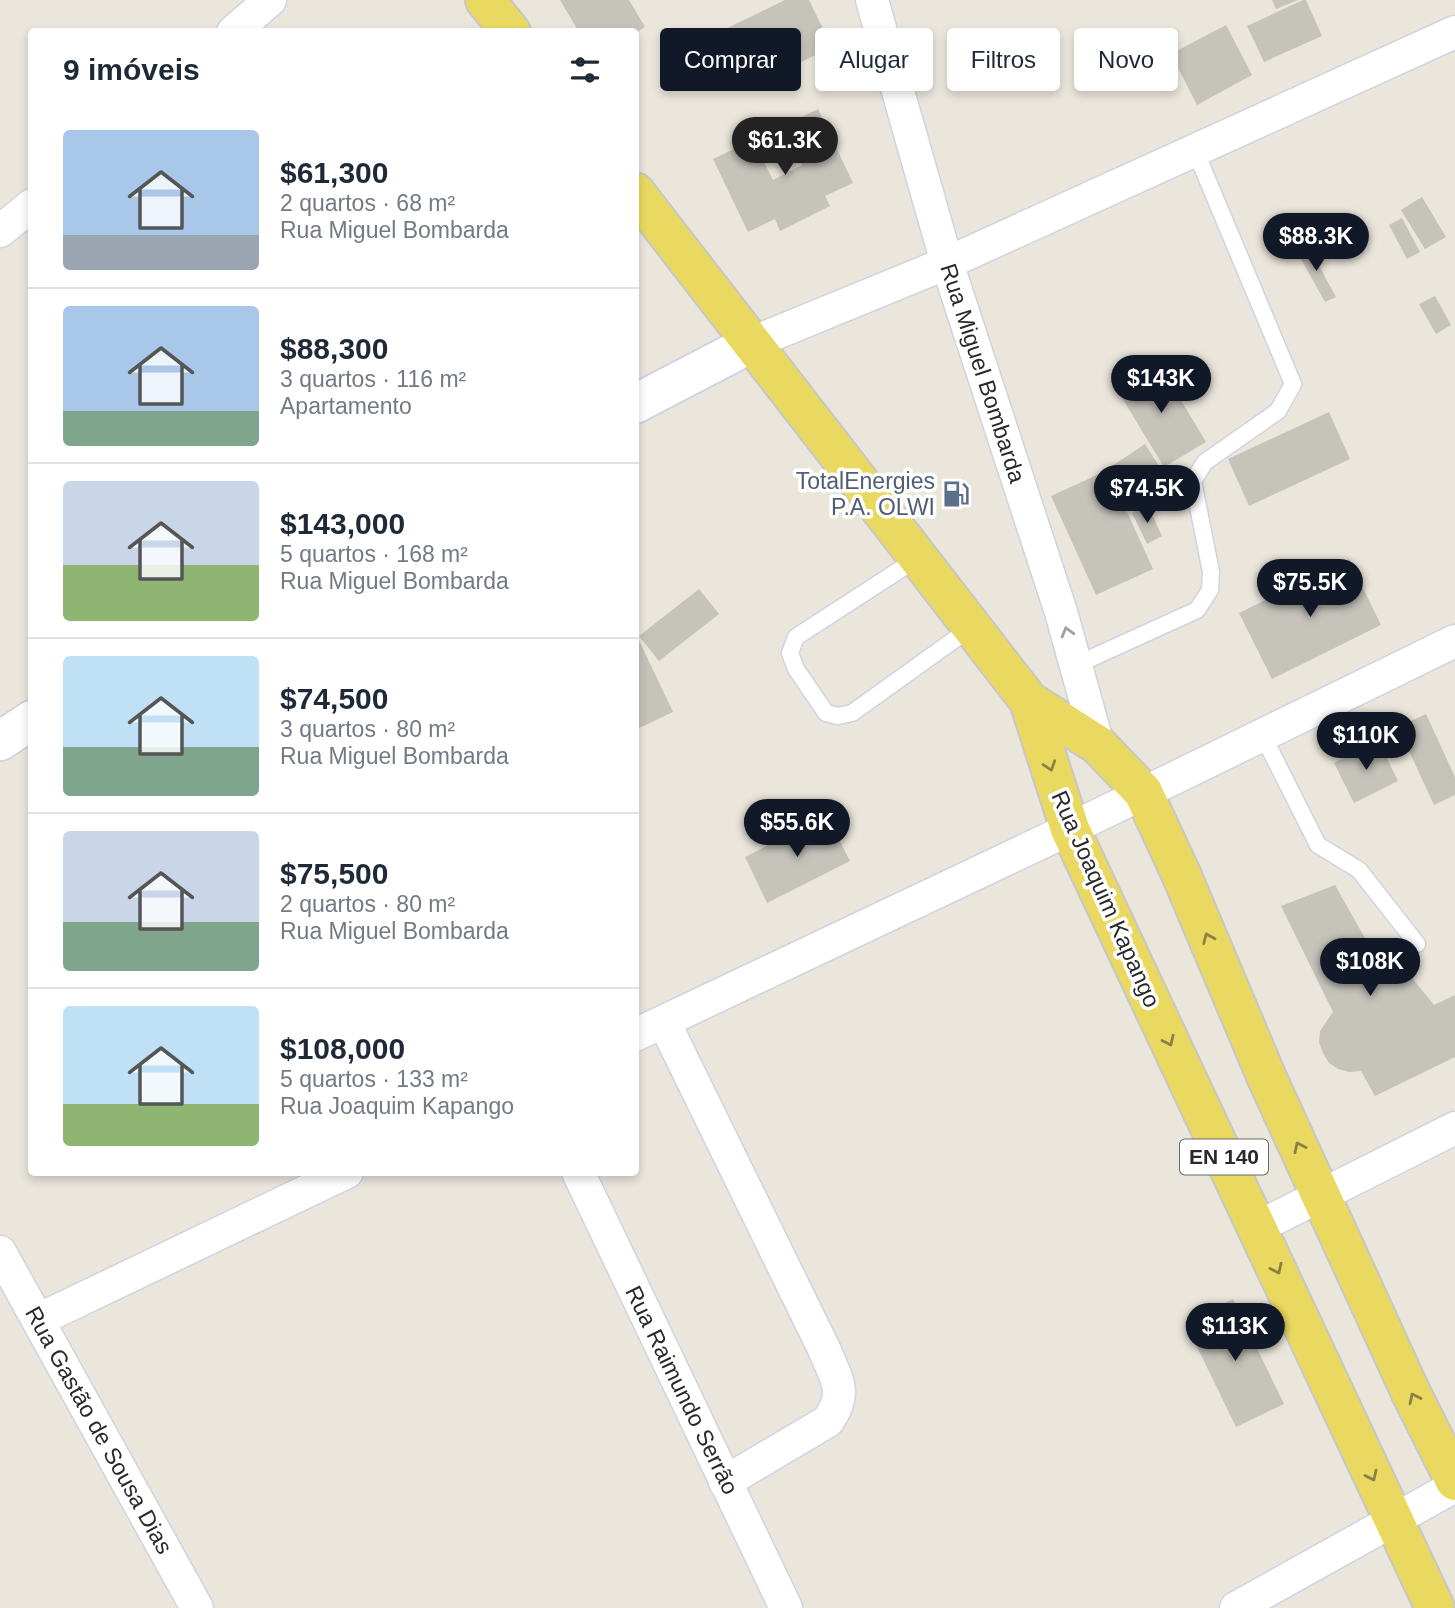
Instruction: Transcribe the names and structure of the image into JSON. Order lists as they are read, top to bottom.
{
  "streets": {
    "main road": ["Rua Joaquim Kapango", "EN 140"],
    "street": ["Rua Miguel Bombarda", "Rua Raimundo Serrão", "Rua Gastão de Sousa Dias"]
  },
  "crossings": [
    ["Rua Miguel Bombarda", "EN 140"],
    ["Rua Joaquim Kapango", "EN 140"]
  ],
  "one_way": ["Rua Miguel Bombarda"],
  "places": {
    "fuel station": ["TotalEnergies P.A. OLWI"]
  },
  "page": {
    "chip": [
      "Comprar",
      "Alugar",
      "Filtros",
      "Novo"
    ],
    "heading": "9 imóveis",
    "list": [
      {
        "name": "$61,300",
        "note": "2 quartos · 68 m² · Rua Miguel Bombarda"
      },
      {
        "name": "$88,300",
        "note": "3 quartos · 116 m² · Apartamento"
      },
      {
        "name": "$143,000",
        "note": "5 quartos · 168 m² · Rua Miguel Bombarda"
      },
      {
        "name": "$74,500",
        "note": "3 quartos · 80 m² · Rua Miguel Bombarda"
      },
      {
        "name": "$75,500",
        "note": "2 quartos · 80 m² · Rua Miguel Bombarda"
      },
      {
        "name": "$108,000",
        "note": "5 quartos · 133 m² · Rua Joaquim Kapango"
      }
    ],
    "price": [
      "$61.3K",
      "$88.3K",
      "$143K",
      "$74.5K",
      "$75.5K",
      "$110K",
      "$55.6K",
      "$108K",
      "$113K"
    ]
  }
}
